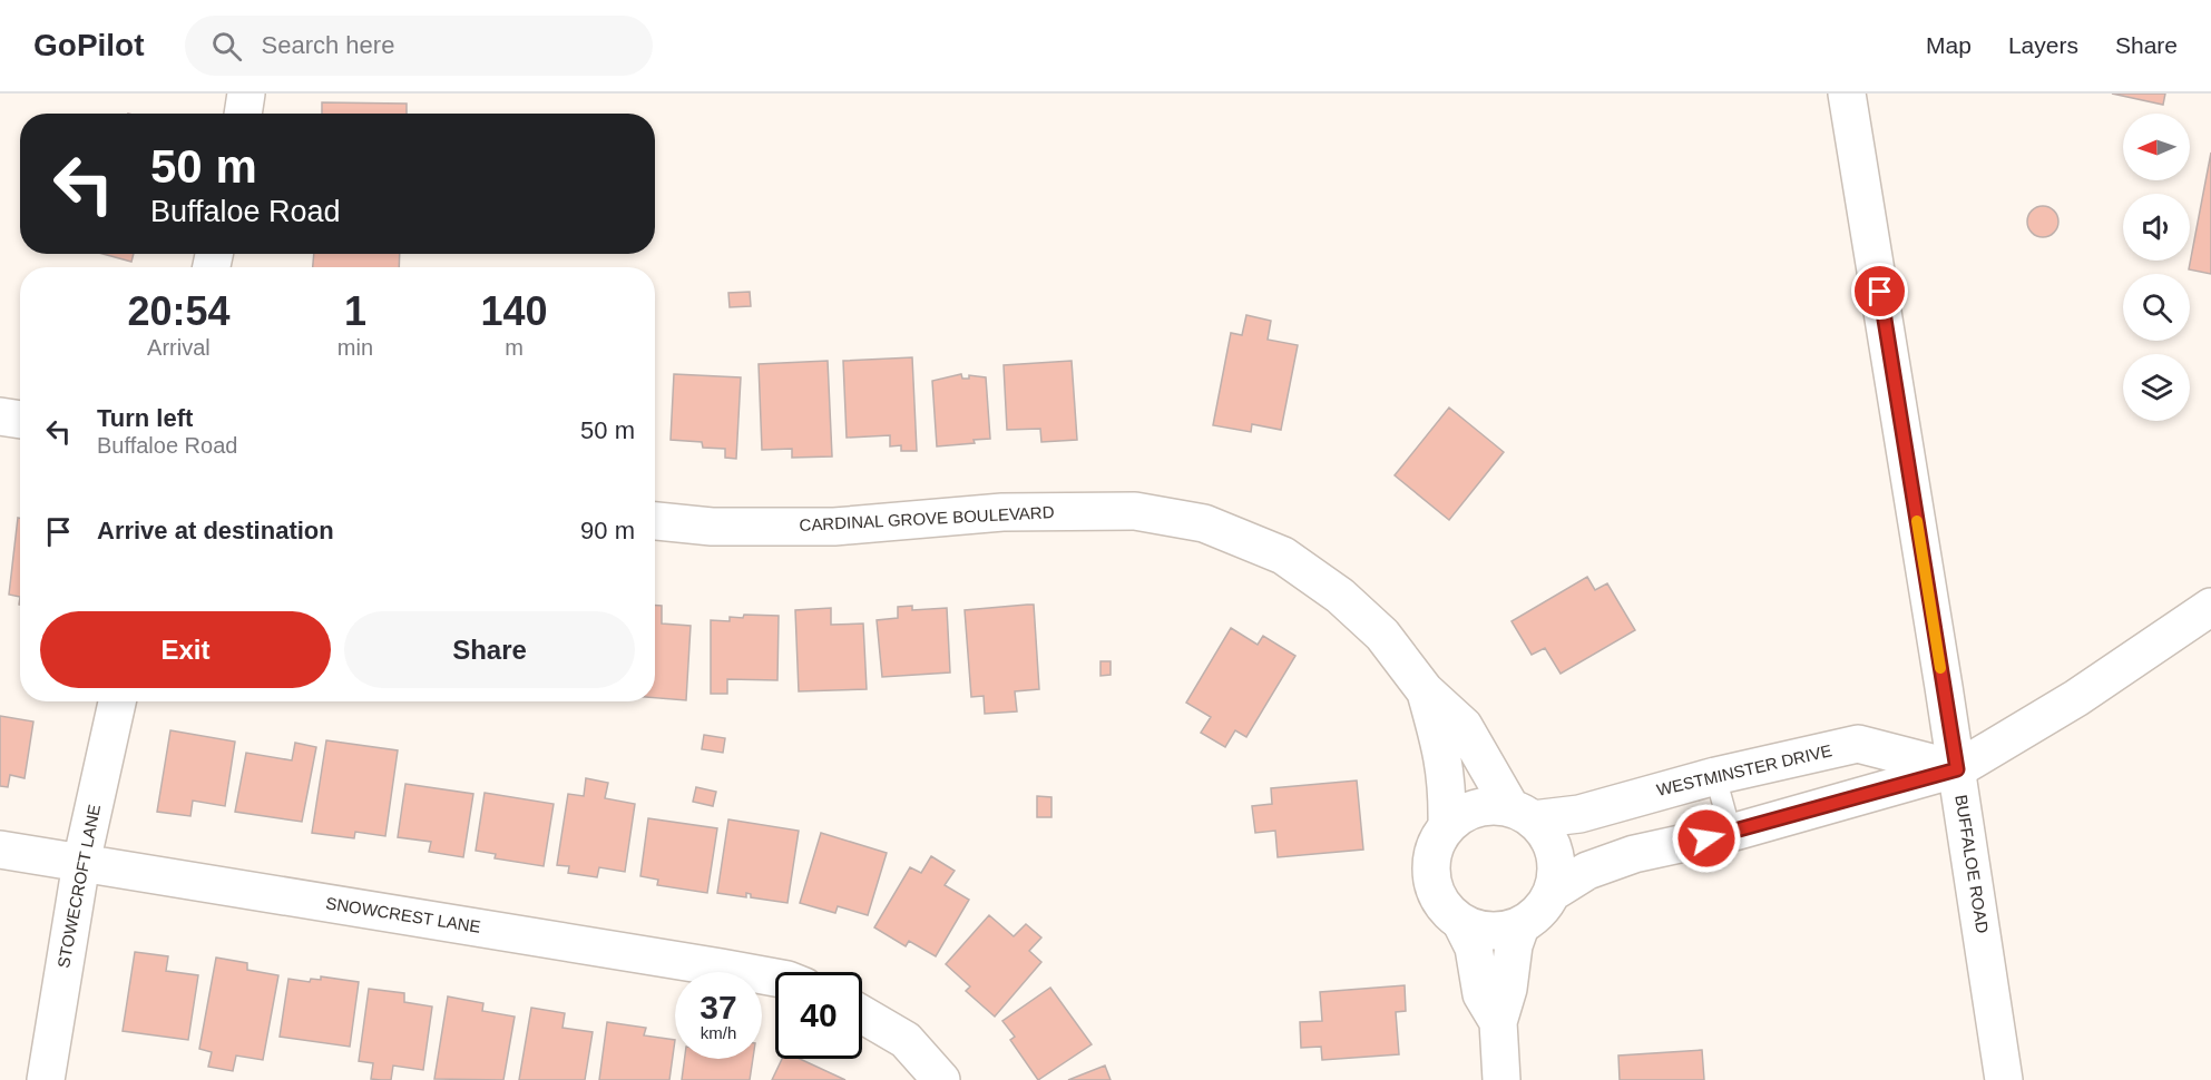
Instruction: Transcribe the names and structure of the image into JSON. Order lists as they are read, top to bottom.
{
  "streets": {
    "street": [
      "CARDINAL GROVE BOULEVARD",
      "WESTMINSTER DRIVE",
      "BUFFALOE ROAD",
      "STOWECROFT LANE",
      "SNOWCREST LANE"
    ]
  },
  "crossings": [
    ["CARDINAL GROVE BOULEVARD", "WESTMINSTER DRIVE"],
    ["WESTMINSTER DRIVE", "BUFFALOE ROAD"],
    ["STOWECROFT LANE", "SNOWCREST LANE"]
  ],
  "north": "left",
  "page": {
    "header": "GoPilot",
    "search": "Search here",
    "nav": ["Map", "Layers", "Share"],
    "turn": ["50 m", "Buffaloe Road"],
    "eta": [
      "20:54",
      "Arrival",
      "1",
      "min",
      "140",
      "m"
    ],
    "list": [
      {
        "name": "Turn left",
        "note": "Buffaloe Road",
        "value": "50 m"
      },
      {
        "name": "Arrive at destination",
        "value": "90 m"
      }
    ],
    "buttons": ["Exit", "Share"],
    "speed": "37 km/h",
    "limit": "40"
  }
}
